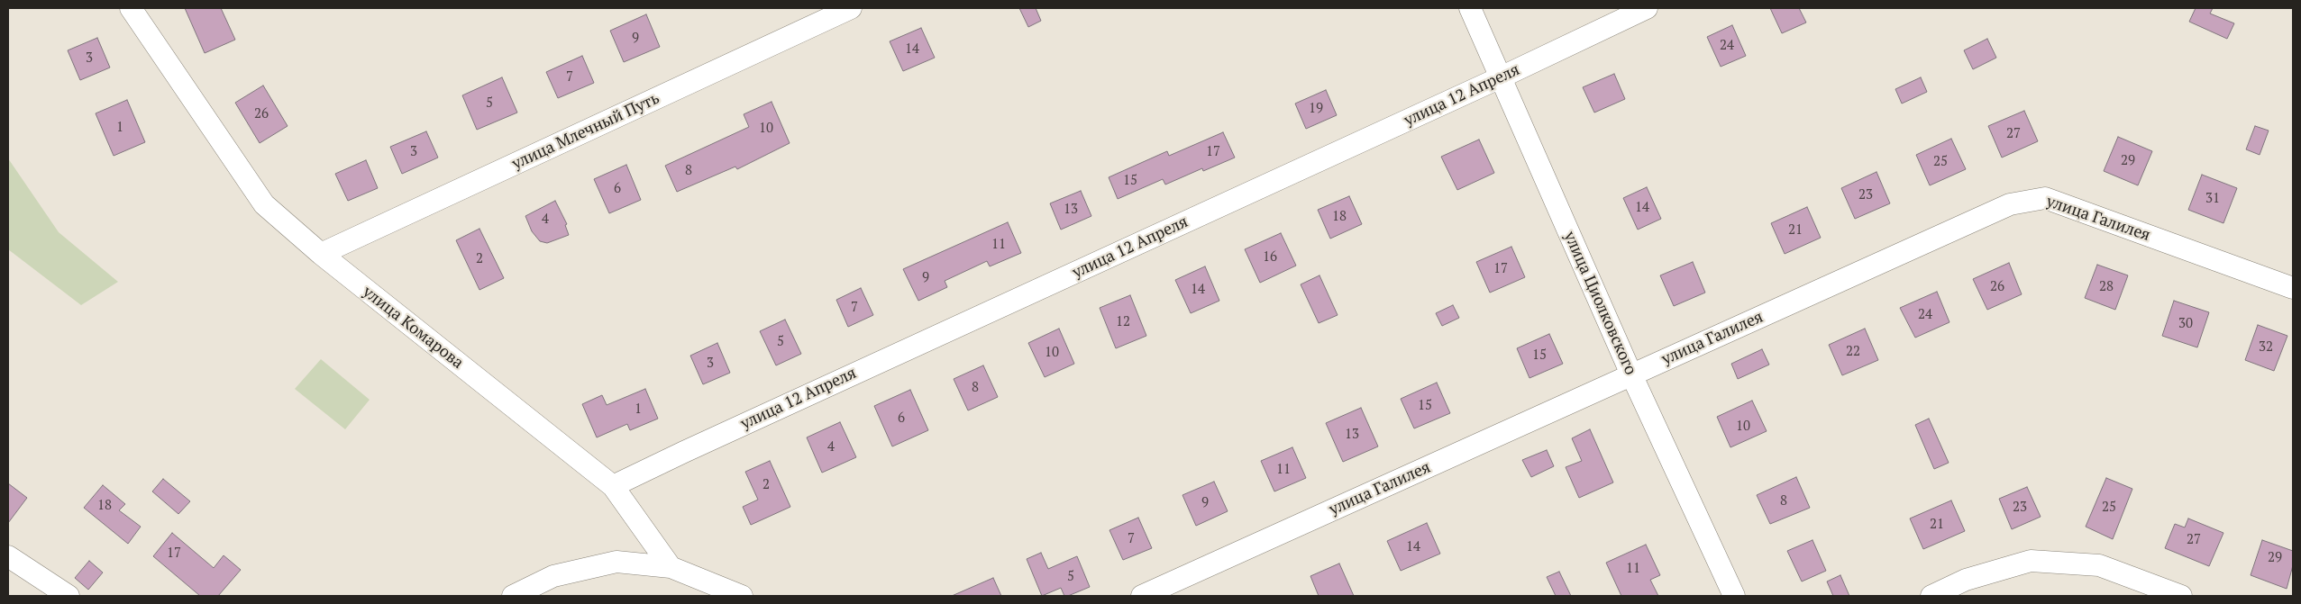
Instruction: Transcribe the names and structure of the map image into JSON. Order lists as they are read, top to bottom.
{
  "streets": {
    "street": [
      "улица 12 Апреля",
      "улица Млечный Путь",
      "улица Галилея",
      "улица Циолковского",
      "улица Комарова"
    ]
  },
  "crossings": [
    ["улица 12 Апреля", "улица Циолковского"],
    ["улица 12 Апреля", "улица Комарова"],
    ["улица Млечный Путь", "улица Комарова"],
    ["улица Галилея", "улица Циолковского"]
  ],
  "house_numbers": [
    "9",
    "24",
    "14",
    "3",
    "7",
    "5",
    "19",
    "26",
    "1",
    "10",
    "27",
    "3",
    "17",
    "29",
    "25",
    "8",
    "15",
    "6",
    "23",
    "31",
    "14",
    "13",
    "18",
    "4",
    "21",
    "11",
    "16",
    "2",
    "17",
    "9",
    "26",
    "28",
    "14",
    "7",
    "24",
    "12",
    "30",
    "5",
    "32",
    "22",
    "10",
    "15",
    "3",
    "8",
    "15",
    "1",
    "6",
    "10",
    "13",
    "4",
    "11",
    "2",
    "8",
    "9",
    "18",
    "23",
    "25",
    "21",
    "7",
    "27",
    "14",
    "17",
    "29",
    "11",
    "5"
  ]
}
